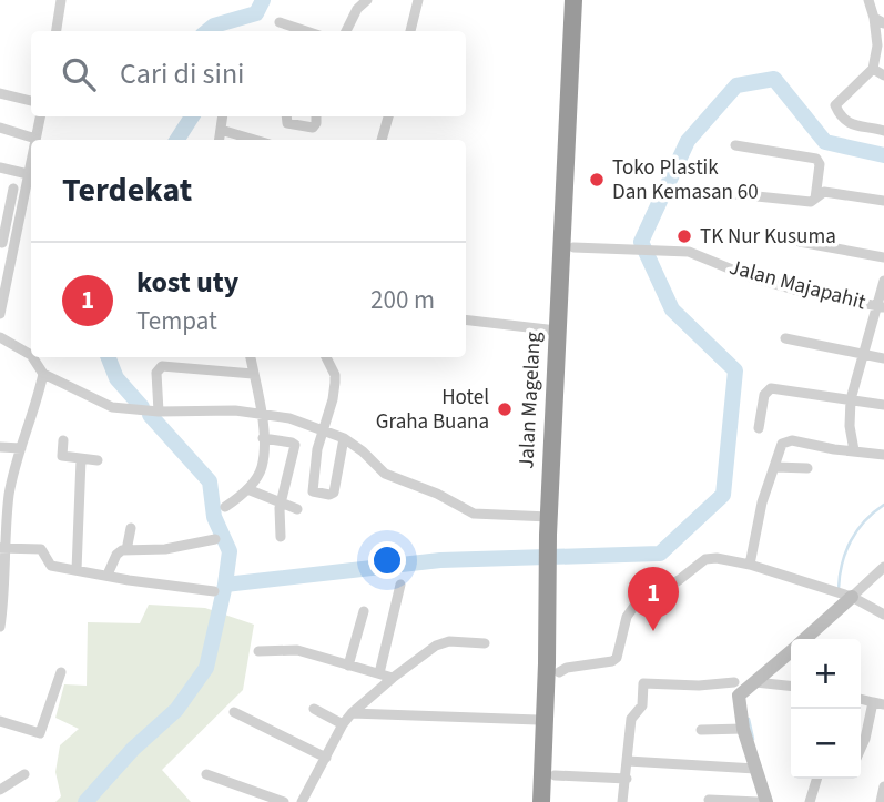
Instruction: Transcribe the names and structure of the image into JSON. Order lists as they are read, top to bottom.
{
  "streets": {
    "highway": ["Jalan Magelang"],
    "street": ["Jalan Majapahit"]
  },
  "crossings": [
    ["Jalan Majapahit", "Jalan Magelang"]
  ],
  "places": ["Toko Plastik Dan Kemasan 60", "TK Nur Kusuma", "Hotel Graha Buana"],
  "page": {
    "search": "Cari di sini",
    "heading": "Terdekat",
    "list": [
      {
        "mark": "1",
        "name": "kost uty",
        "note": "Tempat",
        "value": "200 m"
      }
    ],
    "pins": "1",
    "map_buttons": ["+", "−"]
  }
}
